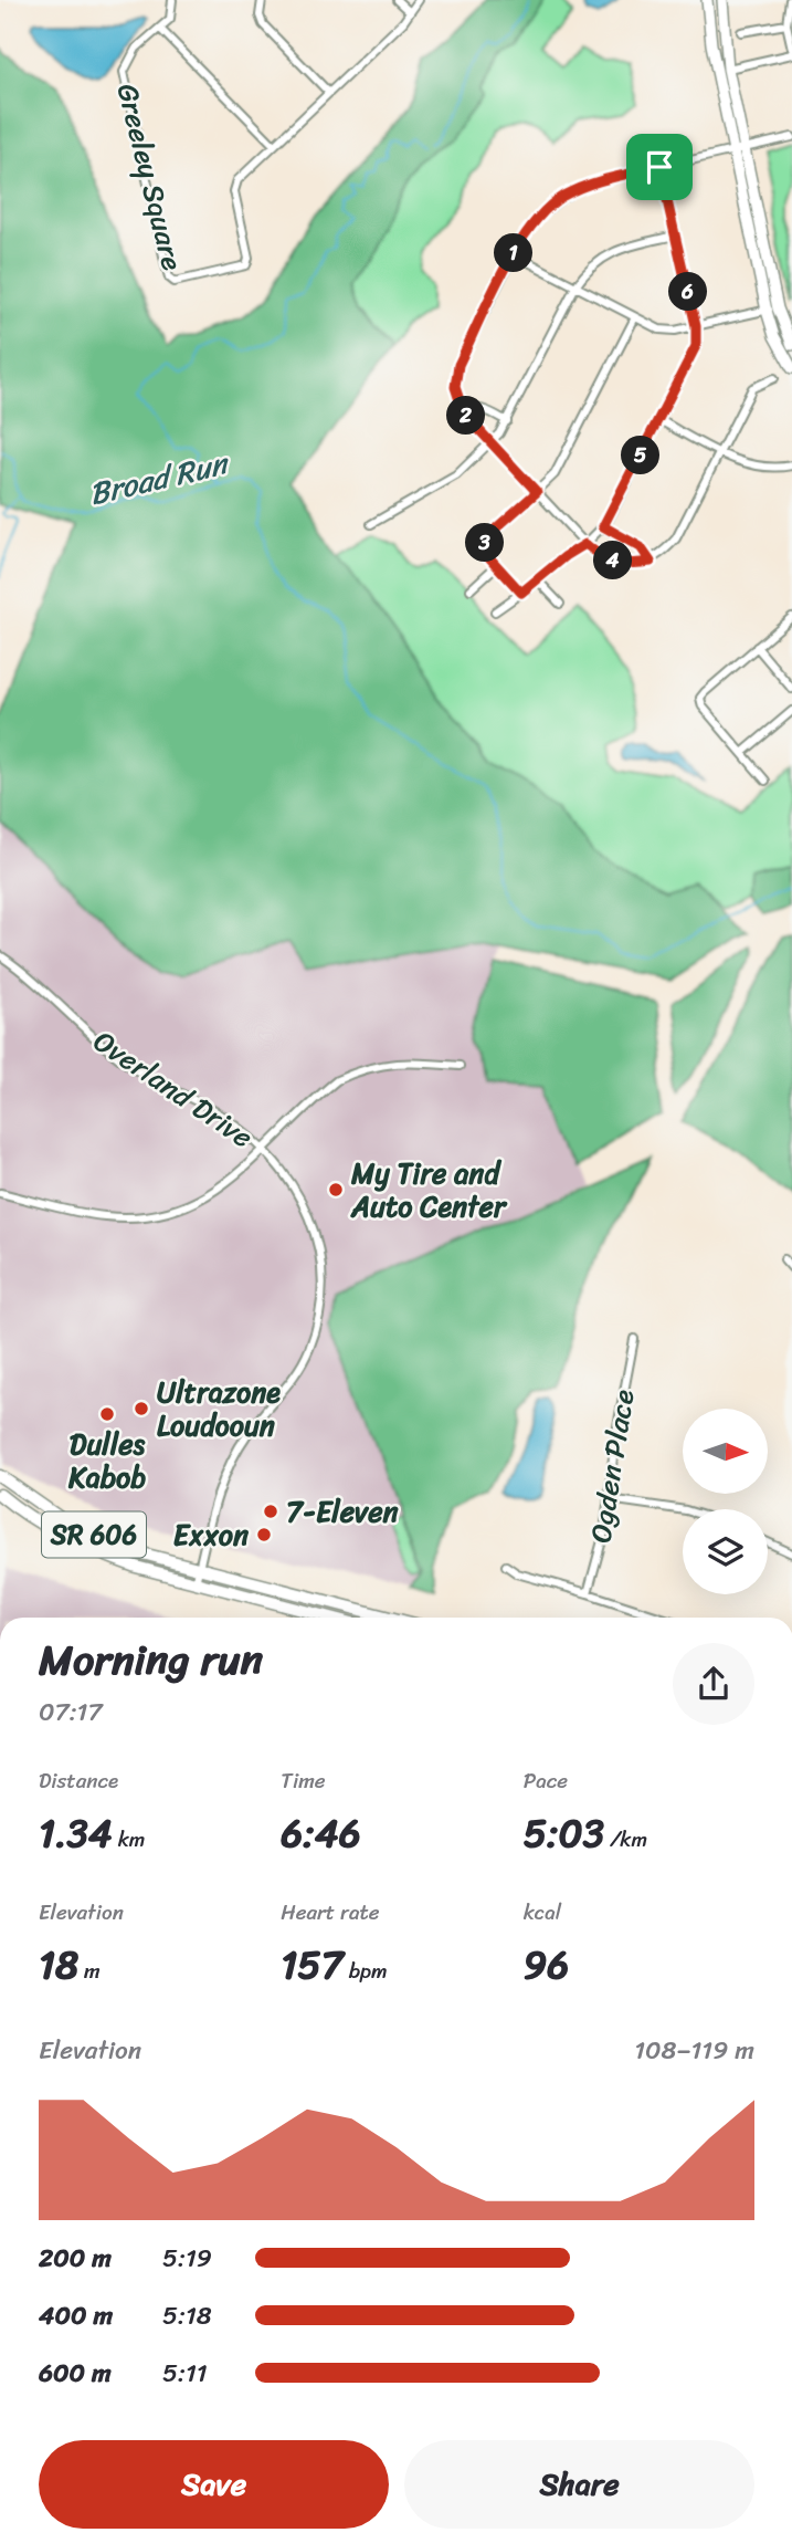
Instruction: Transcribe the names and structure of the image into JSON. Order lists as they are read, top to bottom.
{
  "streets": {
    "main road": ["SR 606"],
    "street": ["Greeley Square", "Overland Drive", "Ogden Place"]
  },
  "crossings": [
    ["Overland Drive", "SR 606"]
  ],
  "water": ["Broad Run"],
  "places": [
    "My Tire and Auto Center",
    "Ultrazone Loudooun",
    "Dulles Kabob",
    "7-Eleven",
    "Exxon"
  ],
  "north": "right",
  "page": {
    "pins": [
      "1",
      "6",
      "2",
      "5",
      "3",
      "4"
    ],
    "heading": ["Morning run", "07:17"],
    "stats": [
      ["Distance", "1.34 km"],
      ["Time", "6:46"],
      ["Pace", "5:03 /km"],
      ["Elevation", "18 m"],
      ["Heart rate", "157 bpm"],
      ["kcal", "96"]
    ],
    "chart": ["Elevation", "108–119 m"],
    "list": [
      {
        "name": "200 m",
        "note": "5:19"
      },
      {
        "name": "400 m",
        "note": "5:18"
      },
      {
        "name": "600 m",
        "note": "5:11"
      }
    ],
    "buttons": ["Save", "Share"]
  }
}
